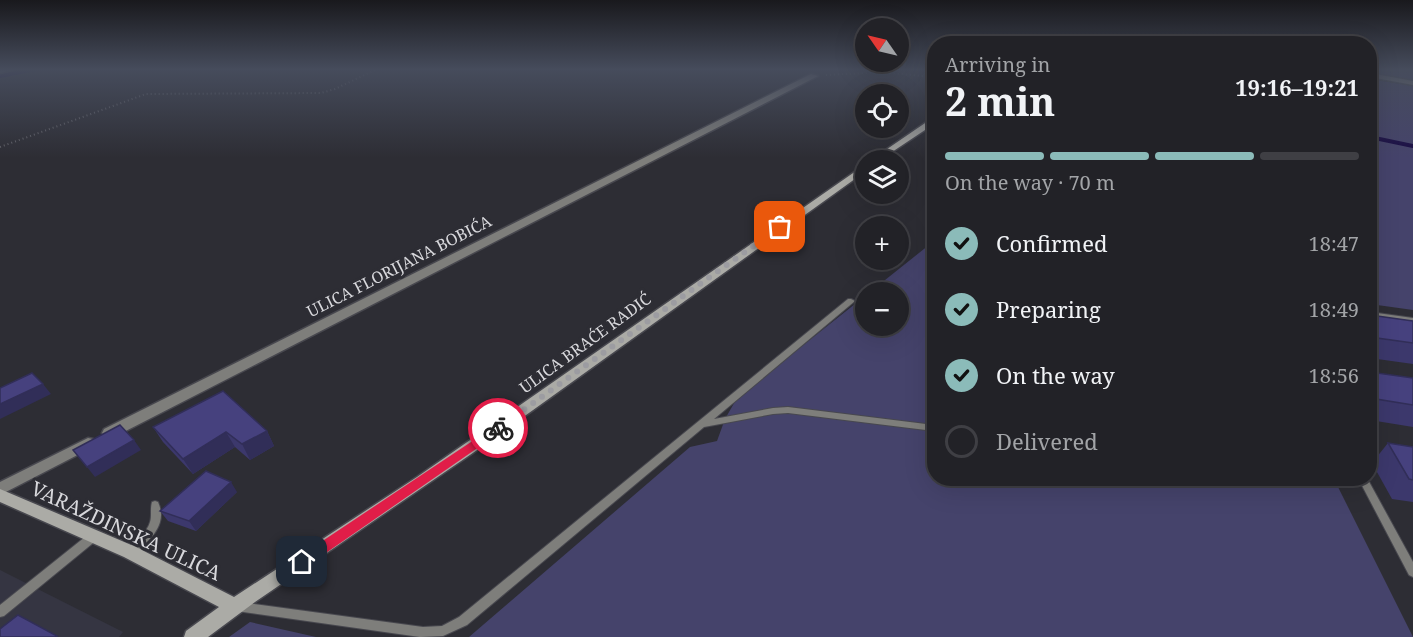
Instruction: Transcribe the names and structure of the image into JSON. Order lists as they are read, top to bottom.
{
  "streets": {
    "main road": ["ULICA BRAĆE RADIĆ", "VARAŽDINSKA ULICA"],
    "street": ["ULICA FLORIJANA BOBIĆA"]
  },
  "crossings": [
    ["ULICA BRAĆE RADIĆ", "VARAŽDINSKA ULICA"]
  ],
  "north": "top left",
  "page": {
    "map_buttons": ["+", "−"],
    "heading": ["2 min", "Arriving in", "19:16–19:21"],
    "bar": "On the way · 70 m",
    "list": [
      ["Confirmed", "18:47"],
      ["Preparing", "18:49"],
      ["On the way", "18:56"],
      "Delivered"
    ]
  }
}
